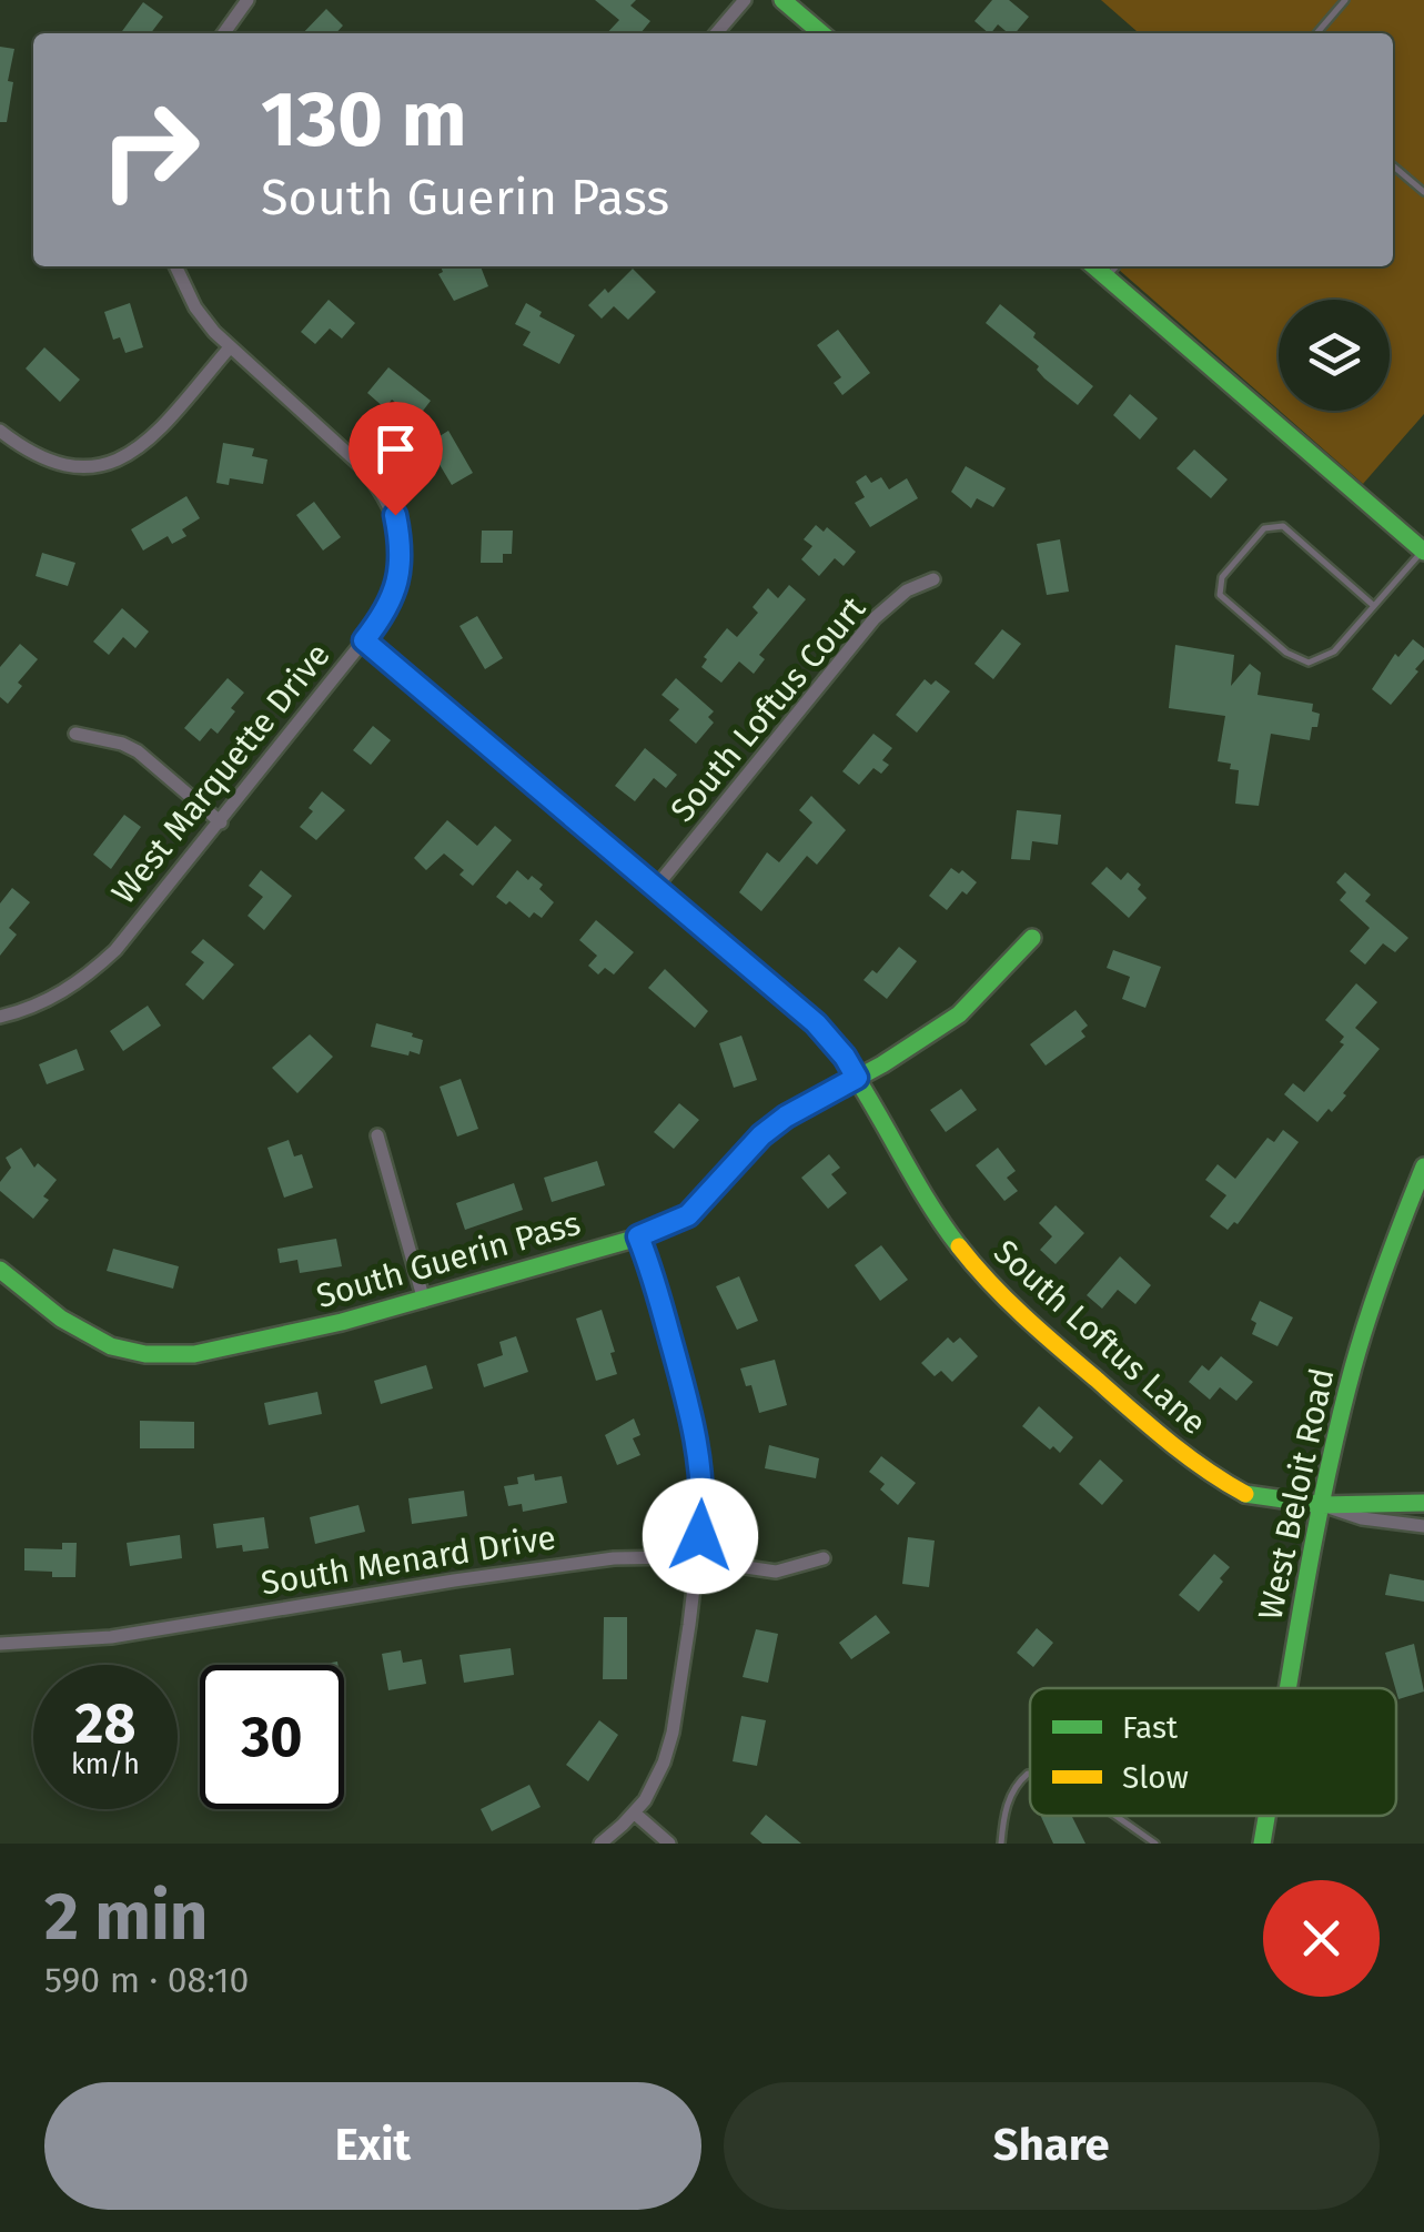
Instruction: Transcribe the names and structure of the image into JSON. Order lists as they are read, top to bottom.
{
  "streets": {
    "street": [
      "South Loftus Court",
      "West Marquette Drive",
      "South Guerin Pass",
      "South Loftus Lane",
      "West Beloit Road",
      "South Menard Drive"
    ]
  },
  "crossings": [
    ["South Loftus Court", "South Loftus Lane"],
    ["West Marquette Drive", "South Loftus Lane"],
    ["South Guerin Pass", "South Loftus Lane"],
    ["South Loftus Lane", "West Beloit Road"]
  ],
  "legend": ["Fast", "Slow"],
  "page": {
    "turn": ["130 m", "South Guerin Pass"],
    "speed": "28 km/h",
    "limit": "30",
    "heading": ["2 min", "590 m · 08:10"],
    "buttons": ["Exit", "Share"]
  }
}
